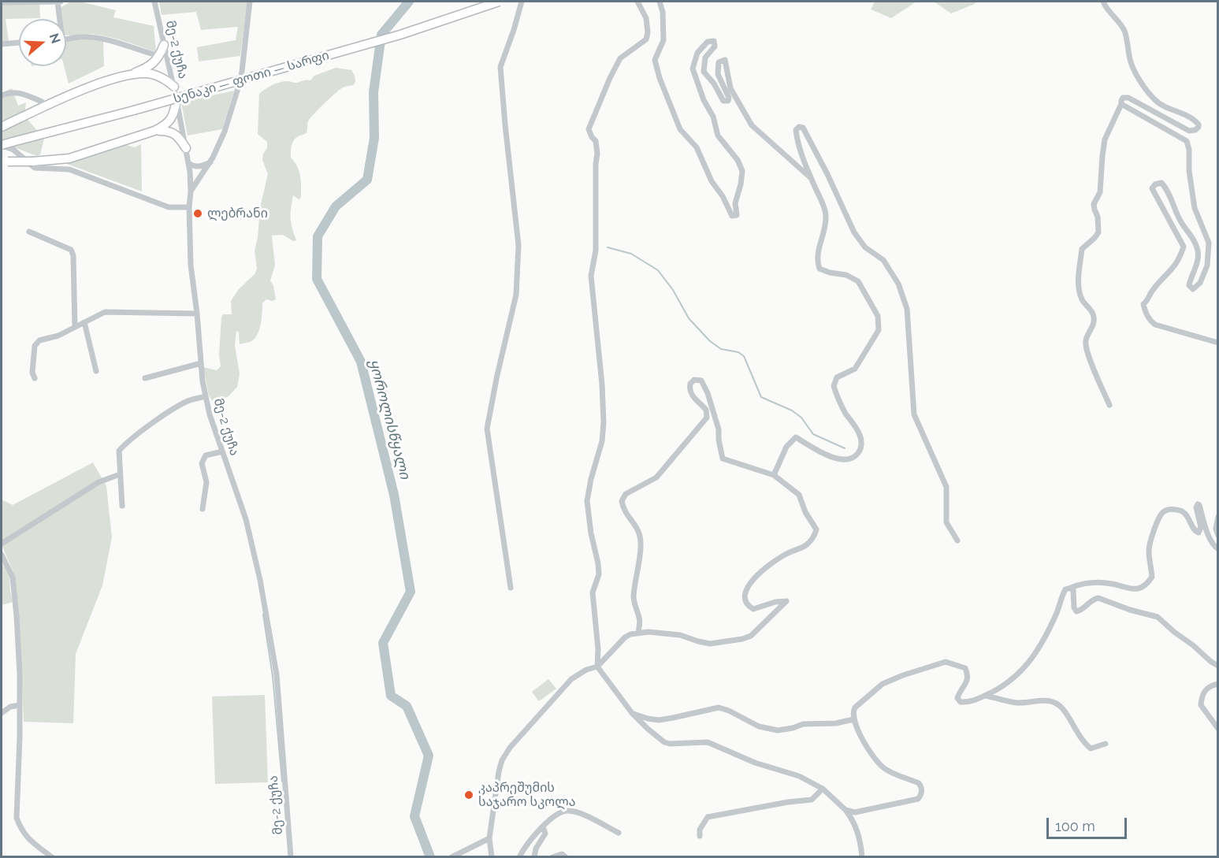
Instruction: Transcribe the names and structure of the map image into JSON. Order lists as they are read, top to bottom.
{
  "streets": {
    "highway": ["სენაკი — ფოთი — სარფი"],
    "street": ["მე-2 ქუჩა"]
  },
  "water": ["ყოროლისწყალი"],
  "places": ["ლებრანი", "კაპრეშუმის საჯარო სკოლა"],
  "scale_bar": "100 m",
  "north": "right"
}
